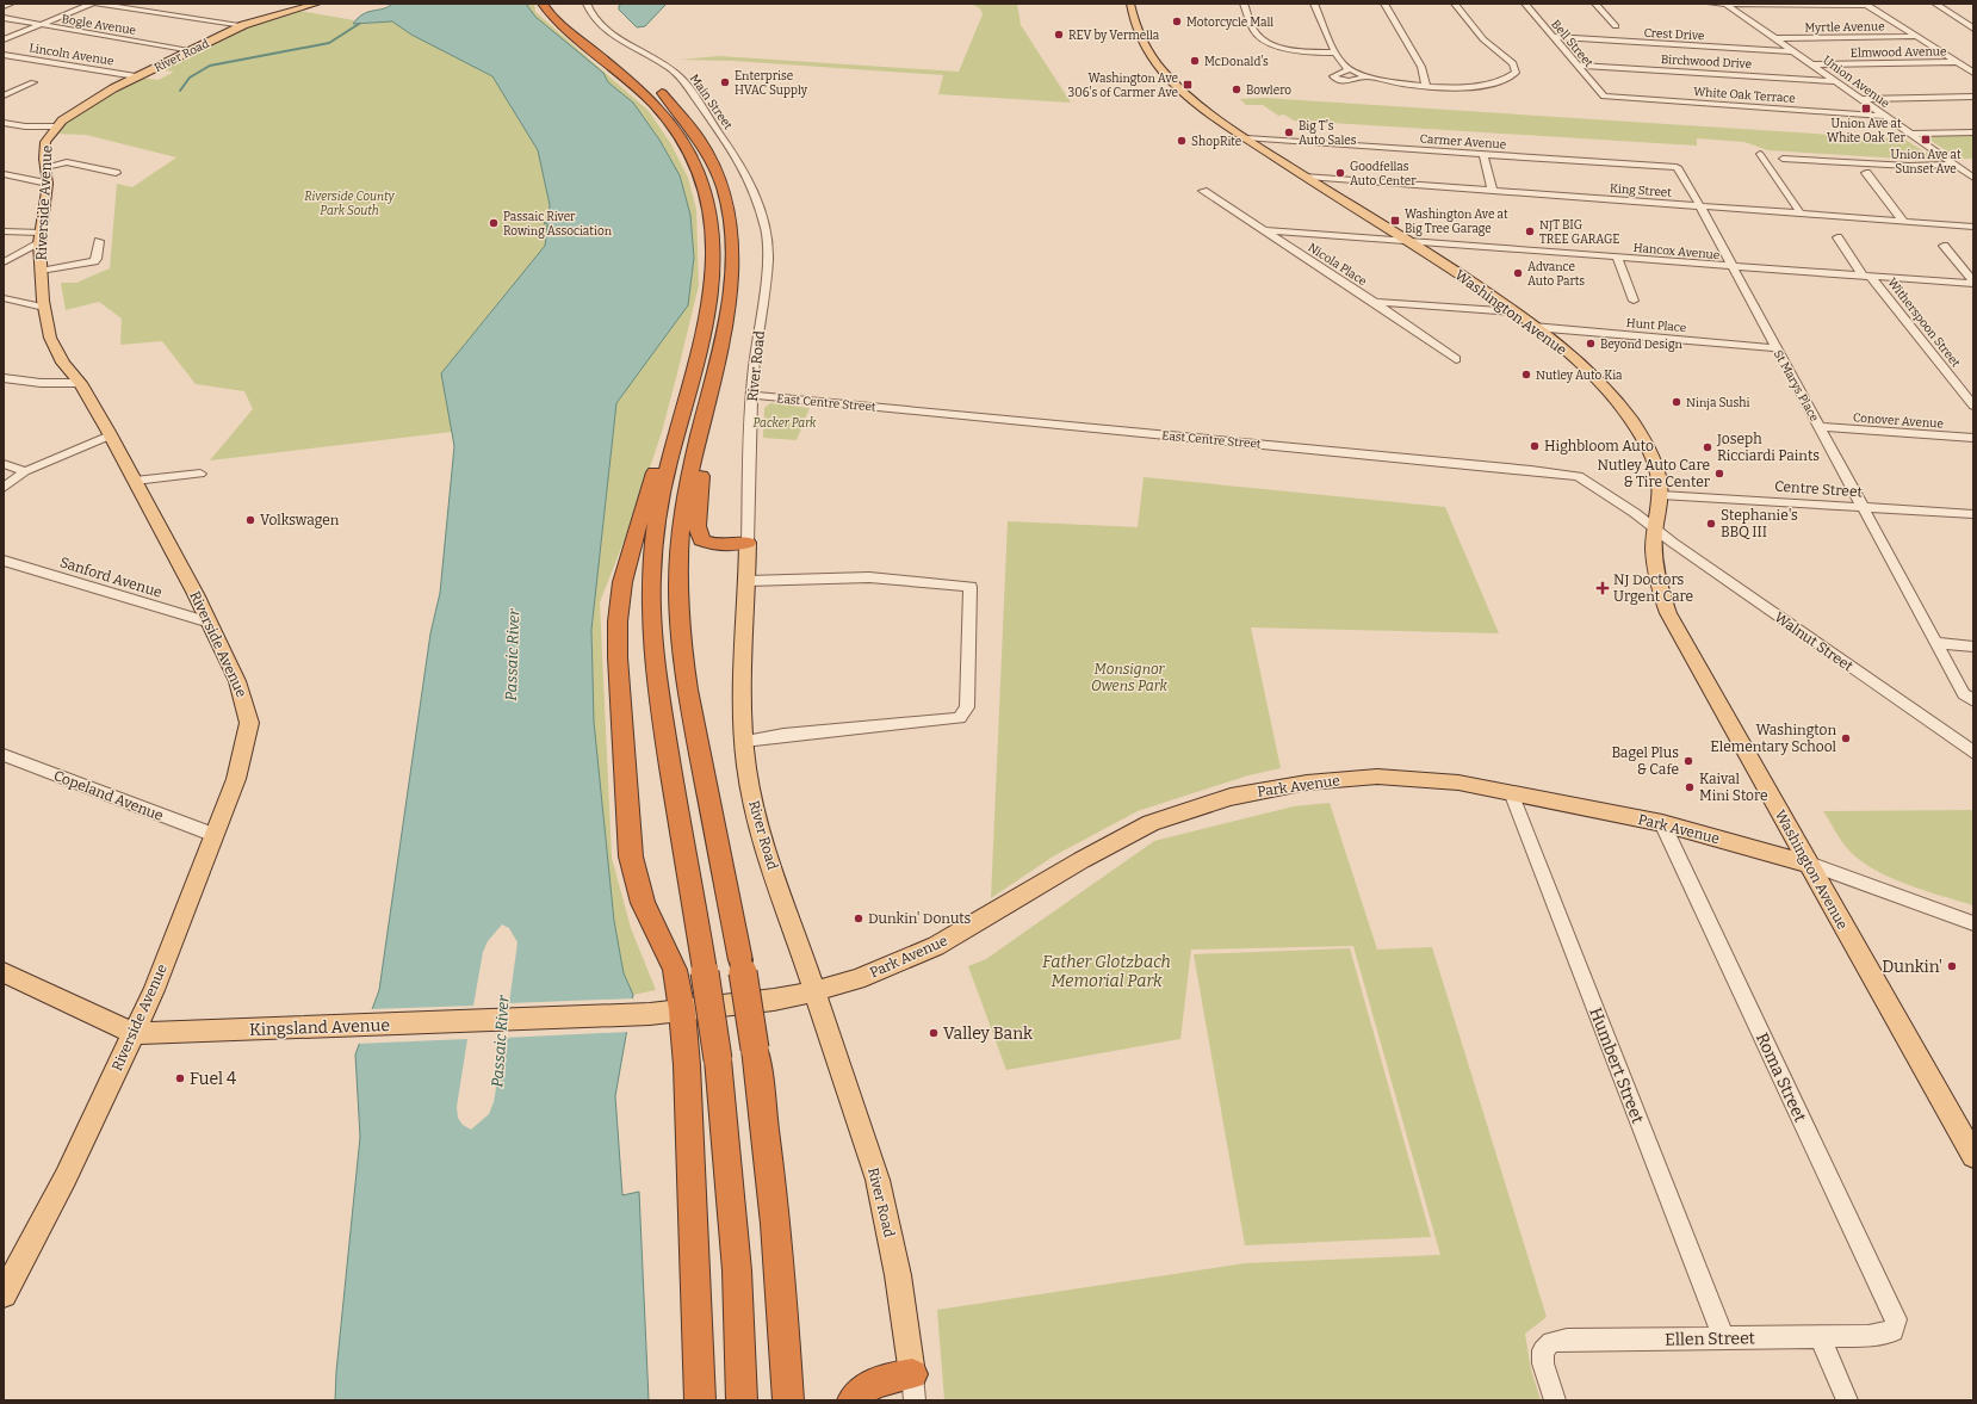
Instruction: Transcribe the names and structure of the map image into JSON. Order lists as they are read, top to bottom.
{
  "streets": {
    "main road": [
      "River Road",
      "Riverside Avenue",
      "Washington Avenue",
      "Park Avenue",
      "Kingsland Avenue"
    ],
    "street": [
      "Bogle Avenue",
      "Myrtle Avenue",
      "Crest Drive",
      "Bell Street",
      "Elmwood Avenue",
      "Lincoln Avenue",
      "Birchwood Drive",
      "Union Avenue",
      "White Oak Terrace",
      "Main Street",
      "Carmer Avenue",
      "King Street",
      "Hancox Avenue",
      "Nicola Place",
      "Witherspoon Street",
      "Hunt Place",
      "St Marys Place",
      "East Centre Street",
      "Conover Avenue",
      "Centre Street",
      "Sanford Avenue",
      "Walnut Street",
      "Copeland Avenue",
      "Humbert Street",
      "Roma Street",
      "Ellen Street"
    ]
  },
  "crossings": [
    ["Bogle Avenue", "River Road"],
    ["Myrtle Avenue", "Union Avenue"],
    ["Crest Drive", "Bell Street"],
    ["Crest Drive", "Union Avenue"],
    ["Bell Street", "Birchwood Drive"],
    ["Bell Street", "White Oak Terrace"],
    ["Elmwood Avenue", "Union Avenue"],
    ["Lincoln Avenue", "River Road"],
    ["River Road", "Main Street"],
    ["River Road", "Riverside Avenue"],
    ["River Road", "East Centre Street"],
    ["River Road", "Park Avenue"],
    ["Birchwood Drive", "Union Avenue"],
    ["Union Avenue", "White Oak Terrace"],
    ["Carmer Avenue", "Washington Avenue"],
    ["Carmer Avenue", "St Marys Place"],
    ["King Street", "Washington Avenue"],
    ["King Street", "St Marys Place"],
    ["Riverside Avenue", "Sanford Avenue"],
    ["Riverside Avenue", "Copeland Avenue"],
    ["Riverside Avenue", "Kingsland Avenue"],
    ["Hancox Avenue", "Nicola Place"],
    ["Hancox Avenue", "Washington Avenue"],
    ["Hancox Avenue", "Witherspoon Street"],
    ["Hancox Avenue", "St Marys Place"],
    ["Washington Avenue", "Hunt Place"],
    ["Washington Avenue", "East Centre Street"],
    ["Washington Avenue", "Centre Street"],
    ["Washington Avenue", "Walnut Street"],
    ["Washington Avenue", "Park Avenue"],
    ["Hunt Place", "St Marys Place"],
    ["St Marys Place", "Conover Avenue"],
    ["St Marys Place", "Centre Street"],
    ["East Centre Street", "Walnut Street"],
    ["Park Avenue", "Kingsland Avenue"],
    ["Park Avenue", "Humbert Street"],
    ["Park Avenue", "Roma Street"],
    ["Humbert Street", "Ellen Street"],
    ["Roma Street", "Ellen Street"]
  ],
  "water": ["Passaic River"],
  "parks": [
    "Riverside County Park South",
    "Packer Park",
    "Monsignor Owens Park",
    "Father Glotzbach Memorial Park"
  ],
  "places": {
    "other": [
      "Motorcycle Mall",
      "REV by Vermella",
      "McDonald's",
      "Enterprise HVAC Supply",
      "Bowlero",
      "Big T's Auto Sales",
      "ShopRite",
      "Goodfellas Auto Center",
      "Passaic River Rowing Association",
      "NJT BIG TREE GARAGE",
      "Advance Auto Parts",
      "Beyond Design",
      "Nutley Auto Kia",
      "Ninja Sushi",
      "Highbloom Auto",
      "Joseph Ricciardi Paints",
      "Nutley Auto Care & Tire Center",
      "Volkswagen",
      "Stephanie's BBQ III",
      "Washington Elementary School",
      "Bagel Plus & Cafe",
      "Kaival Mini Store",
      "Dunkin' Donuts",
      "Dunkin'",
      "Valley Bank",
      "Fuel 4"
    ],
    "transit": [
      "Washington Ave 306's of Carmer Ave",
      "Union Ave at White Oak Ter",
      "Union Ave at Sunset Ave",
      "Washington Ave at Big Tree Garage"
    ],
    "health": ["NJ Doctors Urgent Care"]
  }
}
